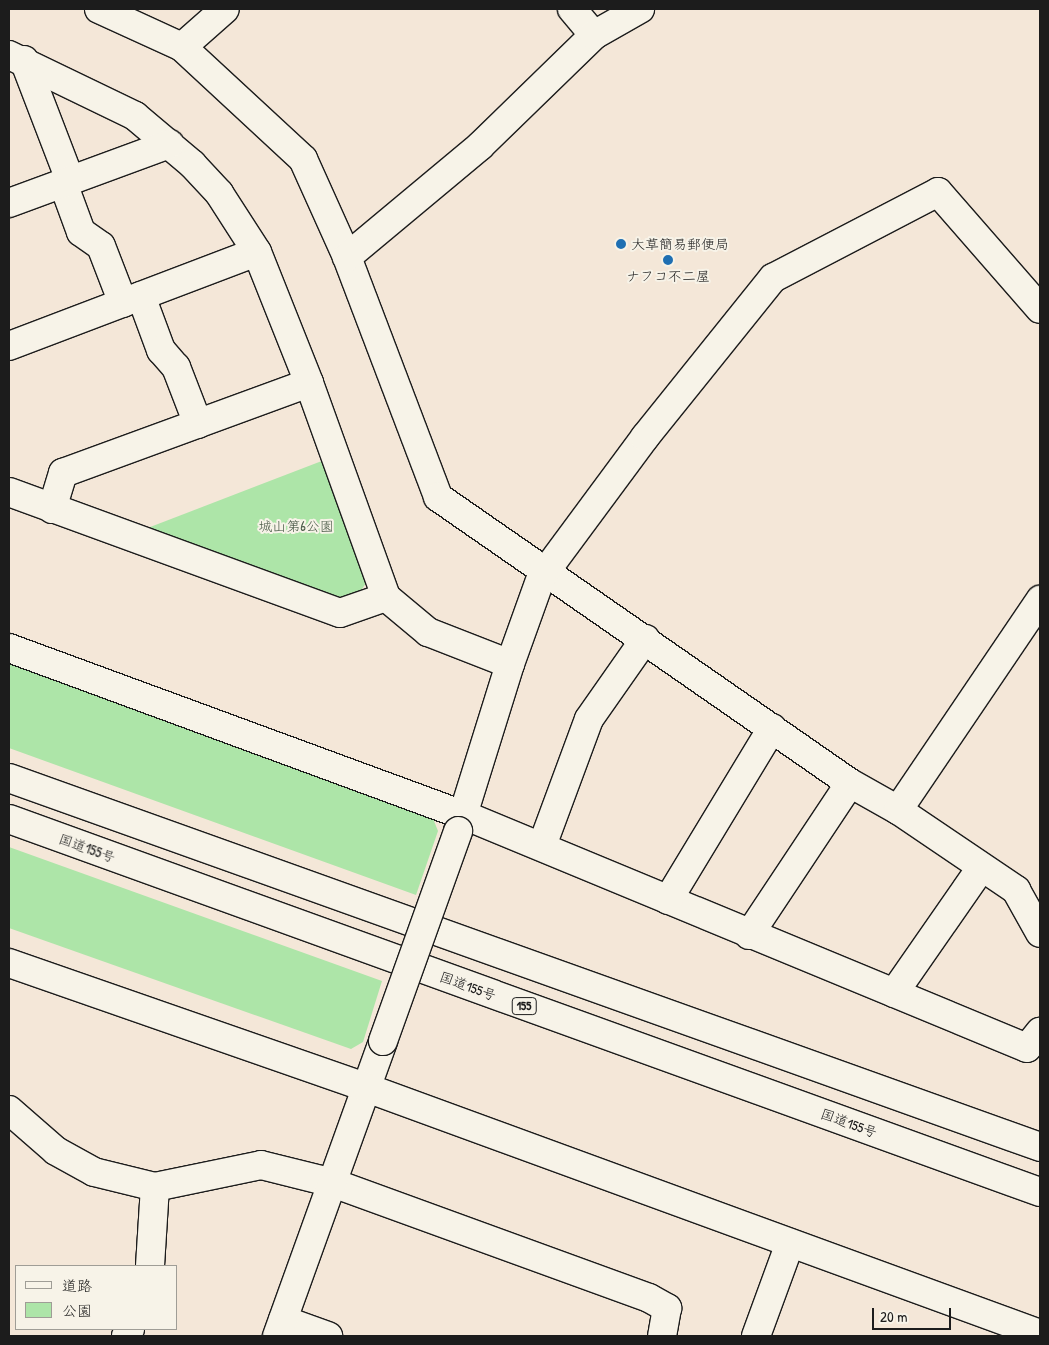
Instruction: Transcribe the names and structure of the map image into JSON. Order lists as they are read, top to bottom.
{
  "streets": {
    "main road": ["国道155号", "155"]
  },
  "parks": ["城山第6公園"],
  "places": ["大草簡易郵便局", "ナフコ不二屋"],
  "legend": ["道路", "公園"],
  "scale_bar": "20 m"
}
